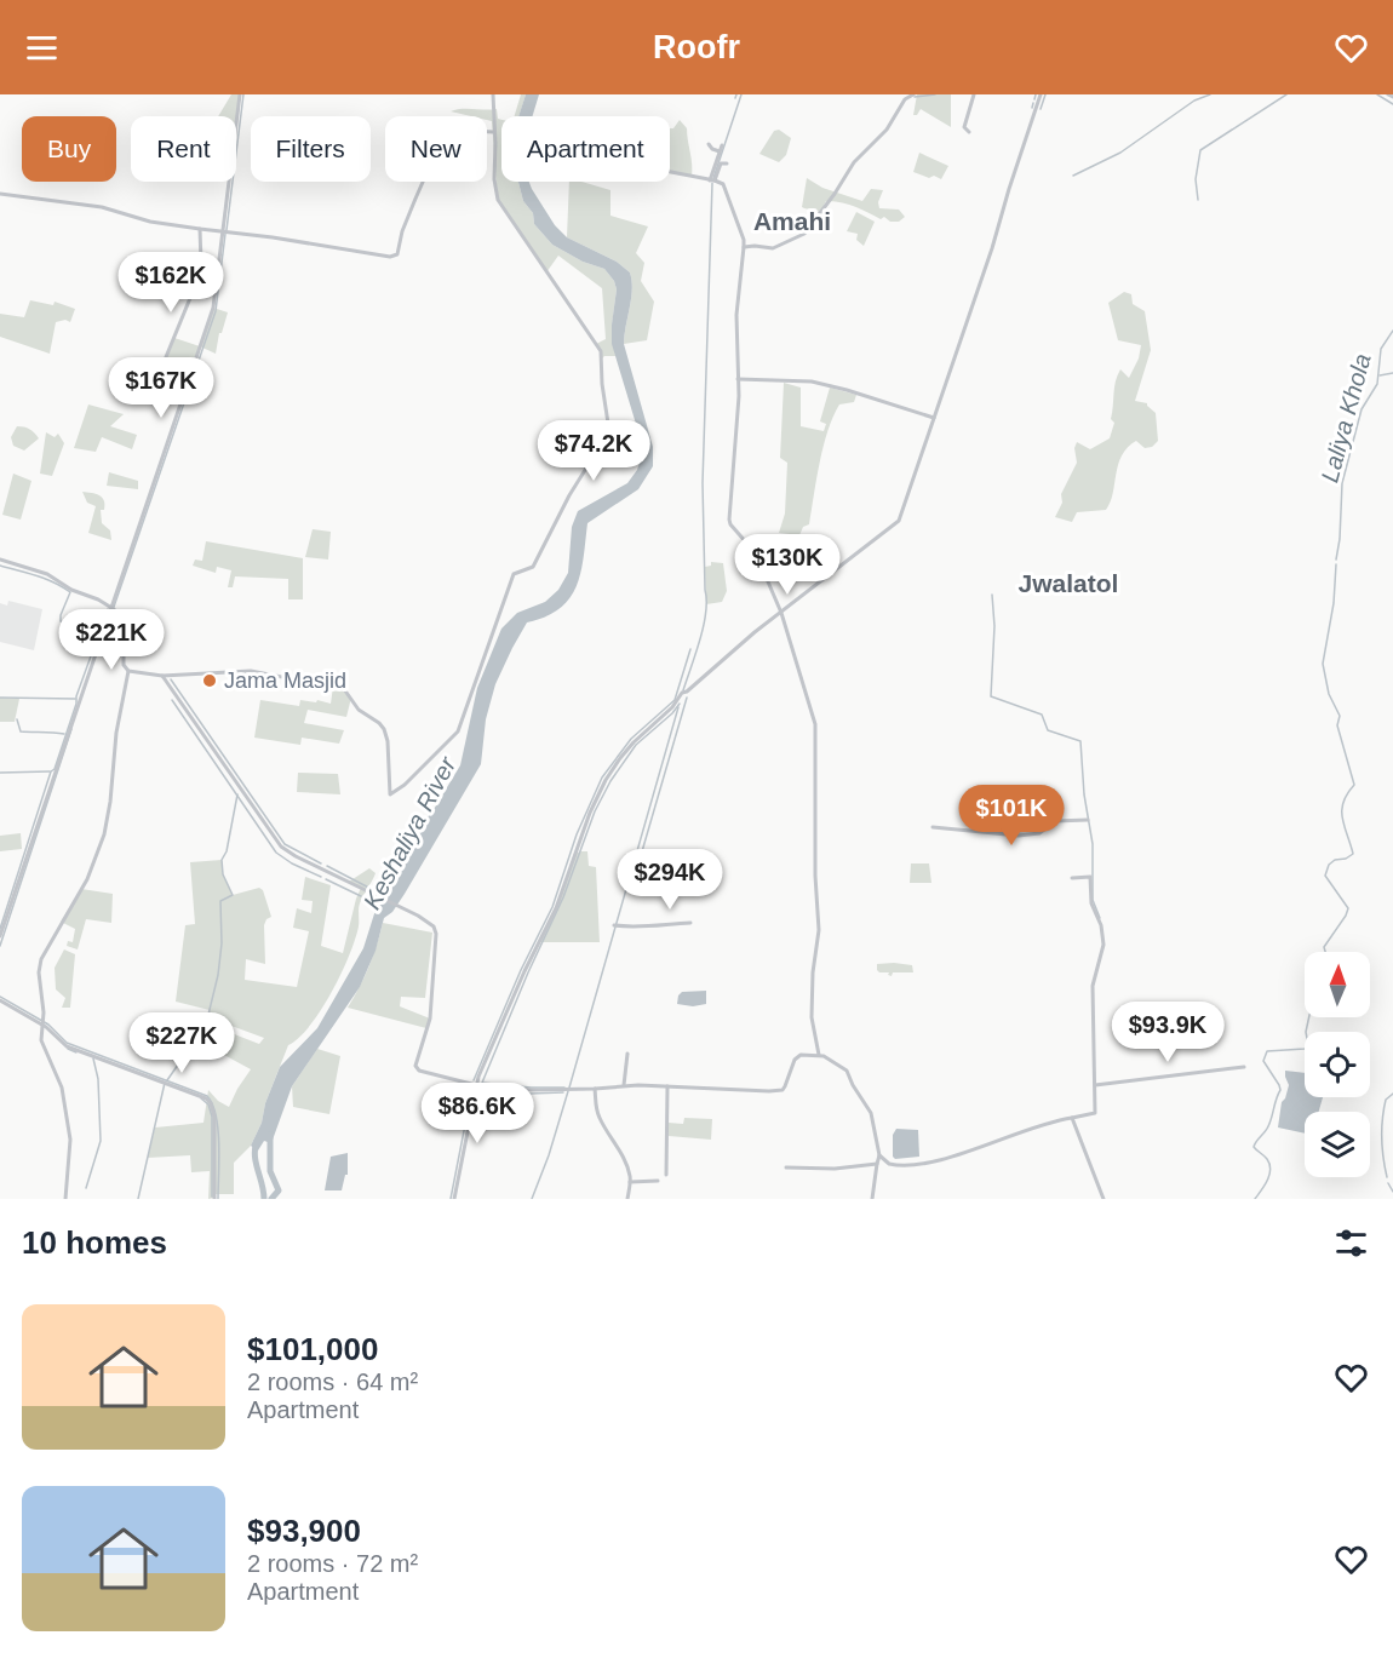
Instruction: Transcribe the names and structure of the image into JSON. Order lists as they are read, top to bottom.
{
  "districts": ["Amahi", "Jwalatol"],
  "water": ["Laliya Khola", "Keshaliya River"],
  "places": ["Jama Masjid"],
  "north": "top",
  "page": {
    "header": "Roofr",
    "chip": [
      "Buy",
      "Rent",
      "Filters",
      "New",
      "Apartment"
    ],
    "price": [
      "$162K",
      "$167K",
      "$74.2K",
      "$130K",
      "$221K",
      "$101K",
      "$294K",
      "$93.9K",
      "$227K",
      "$86.6K"
    ],
    "heading": "10 homes",
    "list": [
      {
        "name": "$101,000",
        "note": "2 rooms · 64 m² · Apartment"
      },
      {
        "name": "$93,900",
        "note": "2 rooms · 72 m² · Apartment"
      }
    ]
  }
}
